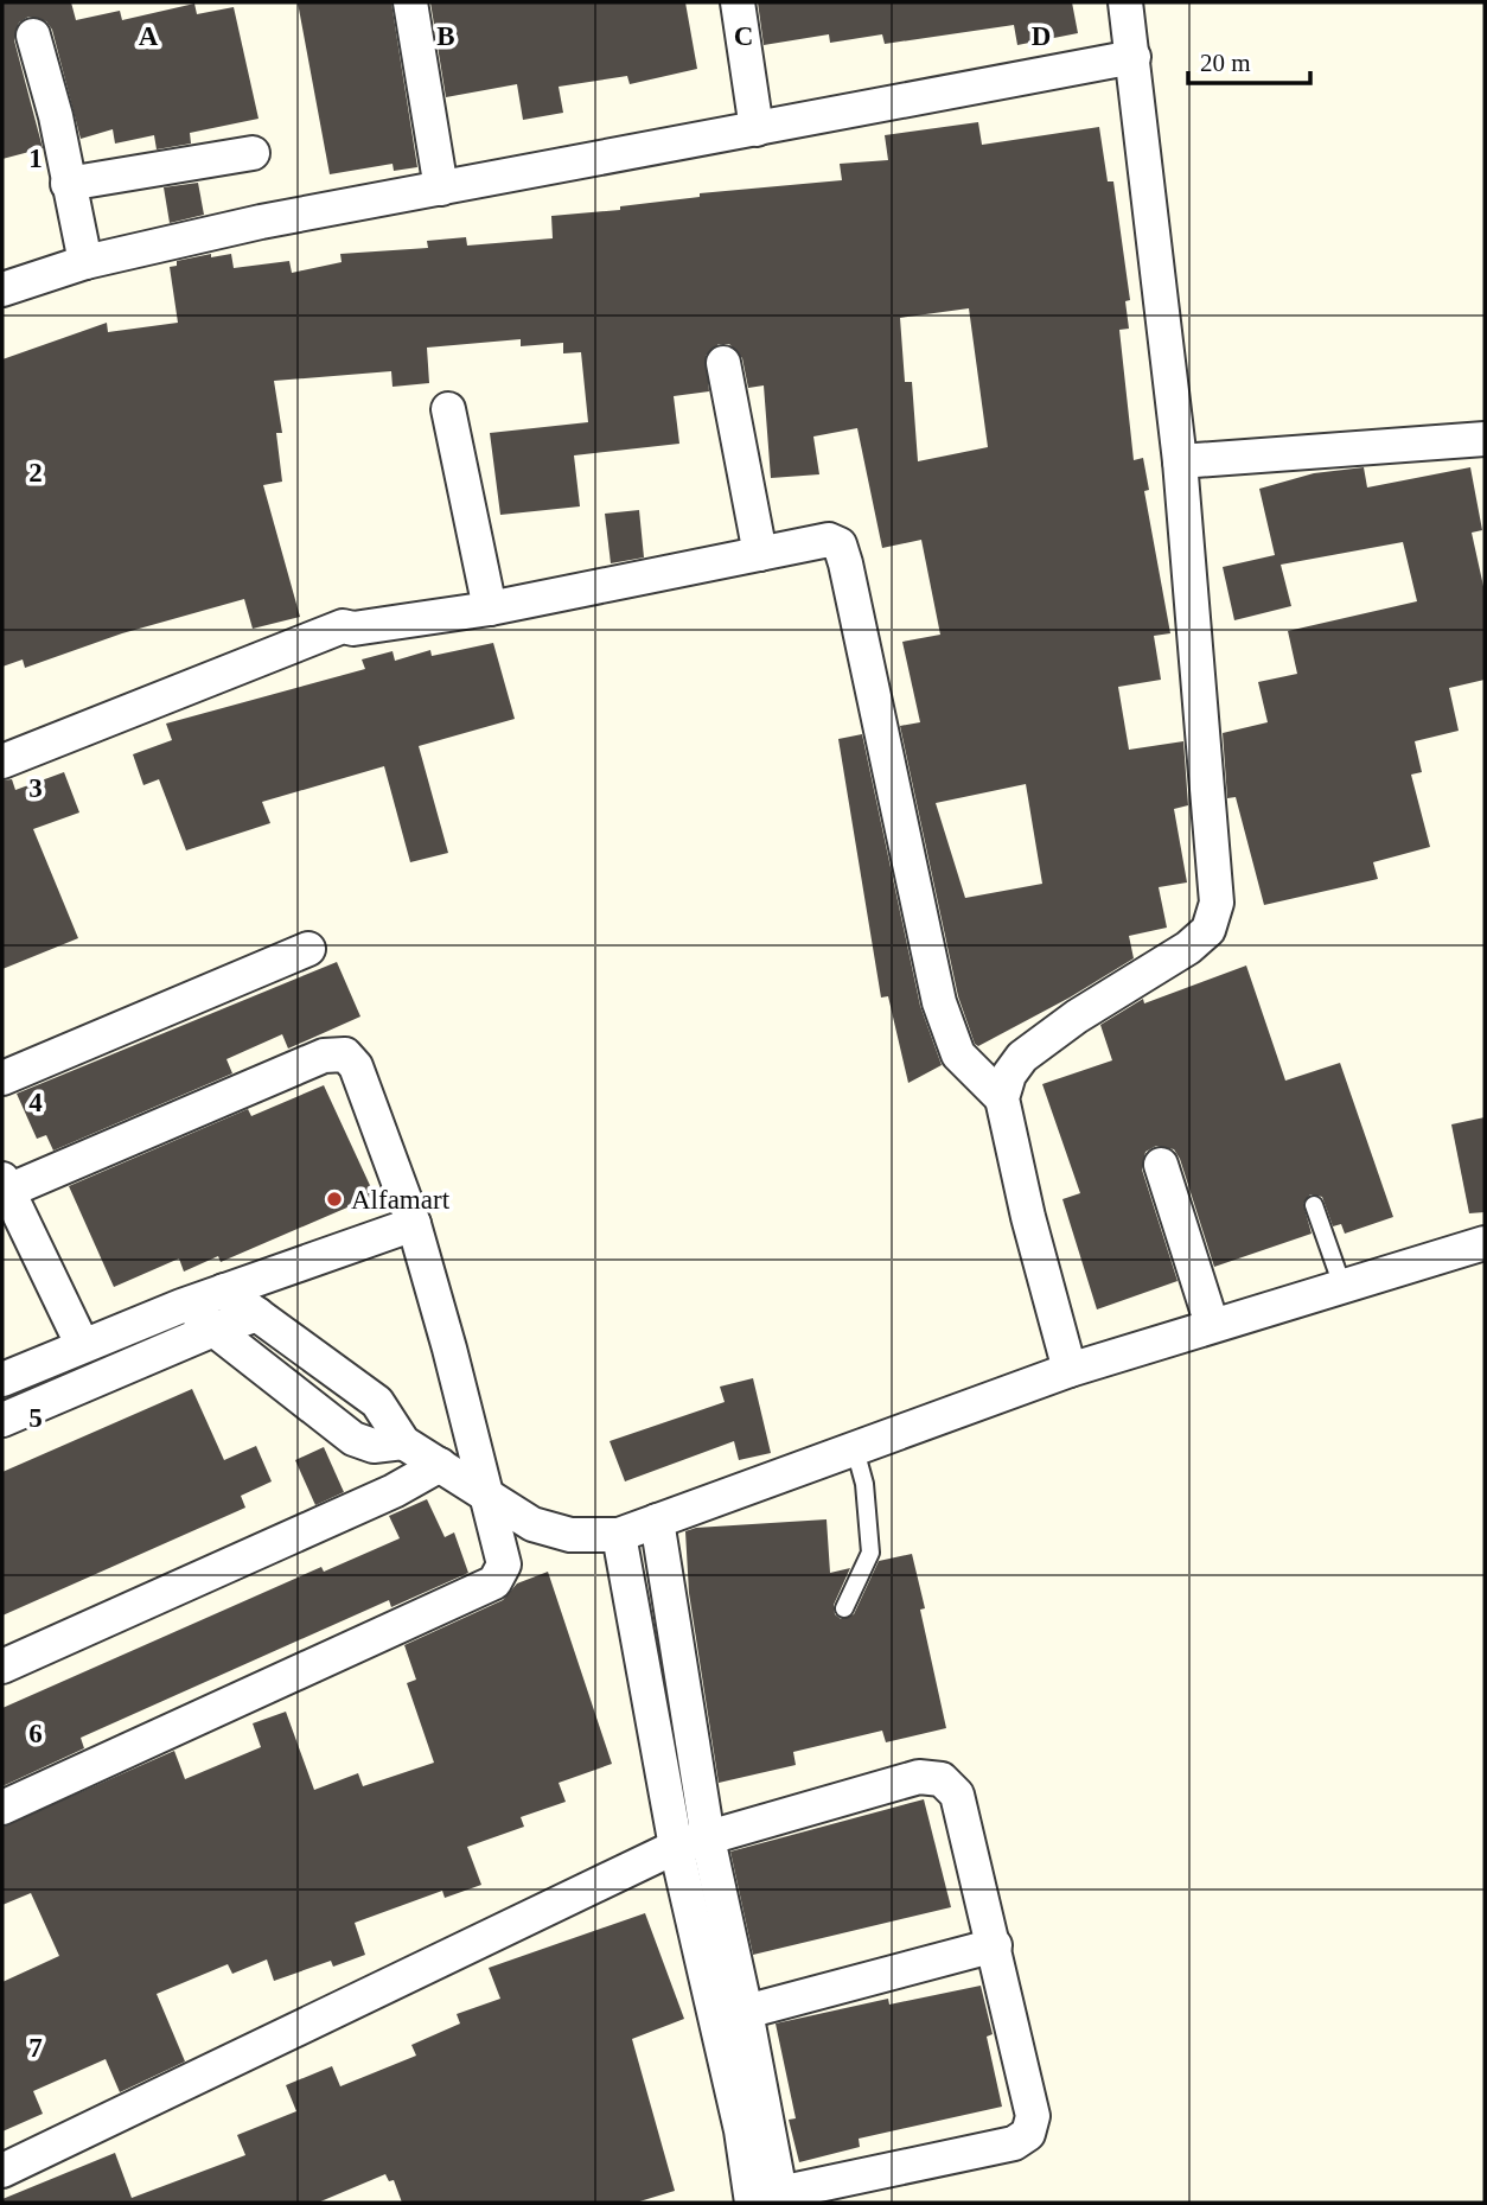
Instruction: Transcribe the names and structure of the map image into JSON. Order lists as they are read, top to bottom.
{
  "places": ["Alfamart"],
  "scale_bar": "20 m",
  "grid": {
    "columns": [
      "A",
      "B",
      "C",
      "D"
    ],
    "rows": [
      "1",
      "2",
      "3",
      "4",
      "5",
      "6",
      "7"
    ]
  }
}
